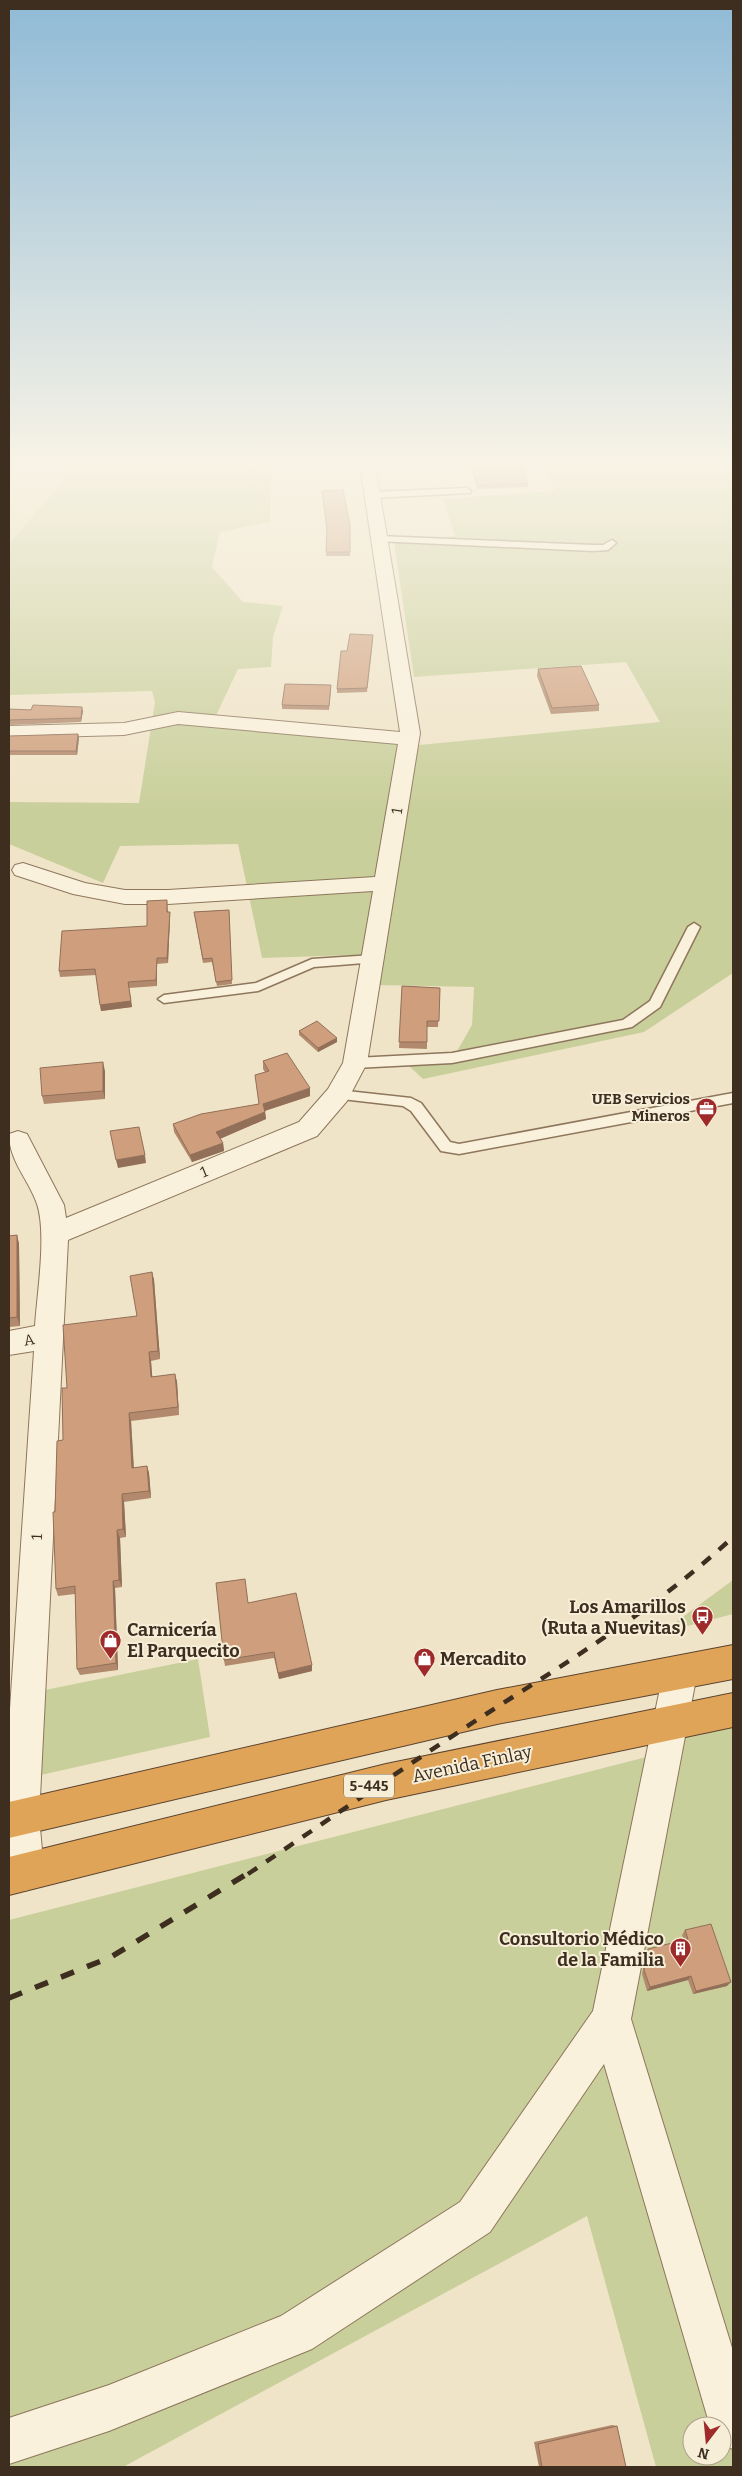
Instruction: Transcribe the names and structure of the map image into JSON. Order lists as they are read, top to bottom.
{
  "streets": {
    "highway": ["Avenida Finlay", "5-445"],
    "street": ["1", "A"]
  },
  "crossings": [
    ["1", "A"],
    ["1", "Avenida Finlay"]
  ],
  "places": {
    "office": ["UEB Servicios Mineros"],
    "bus stop": ["Los Amarillos (Ruta a Nuevitas)"],
    "shop": ["Carnicería El Parquecito", "Mercadito"],
    "building": ["Consultorio Médico de la Familia"]
  },
  "north": "bottom"
}
